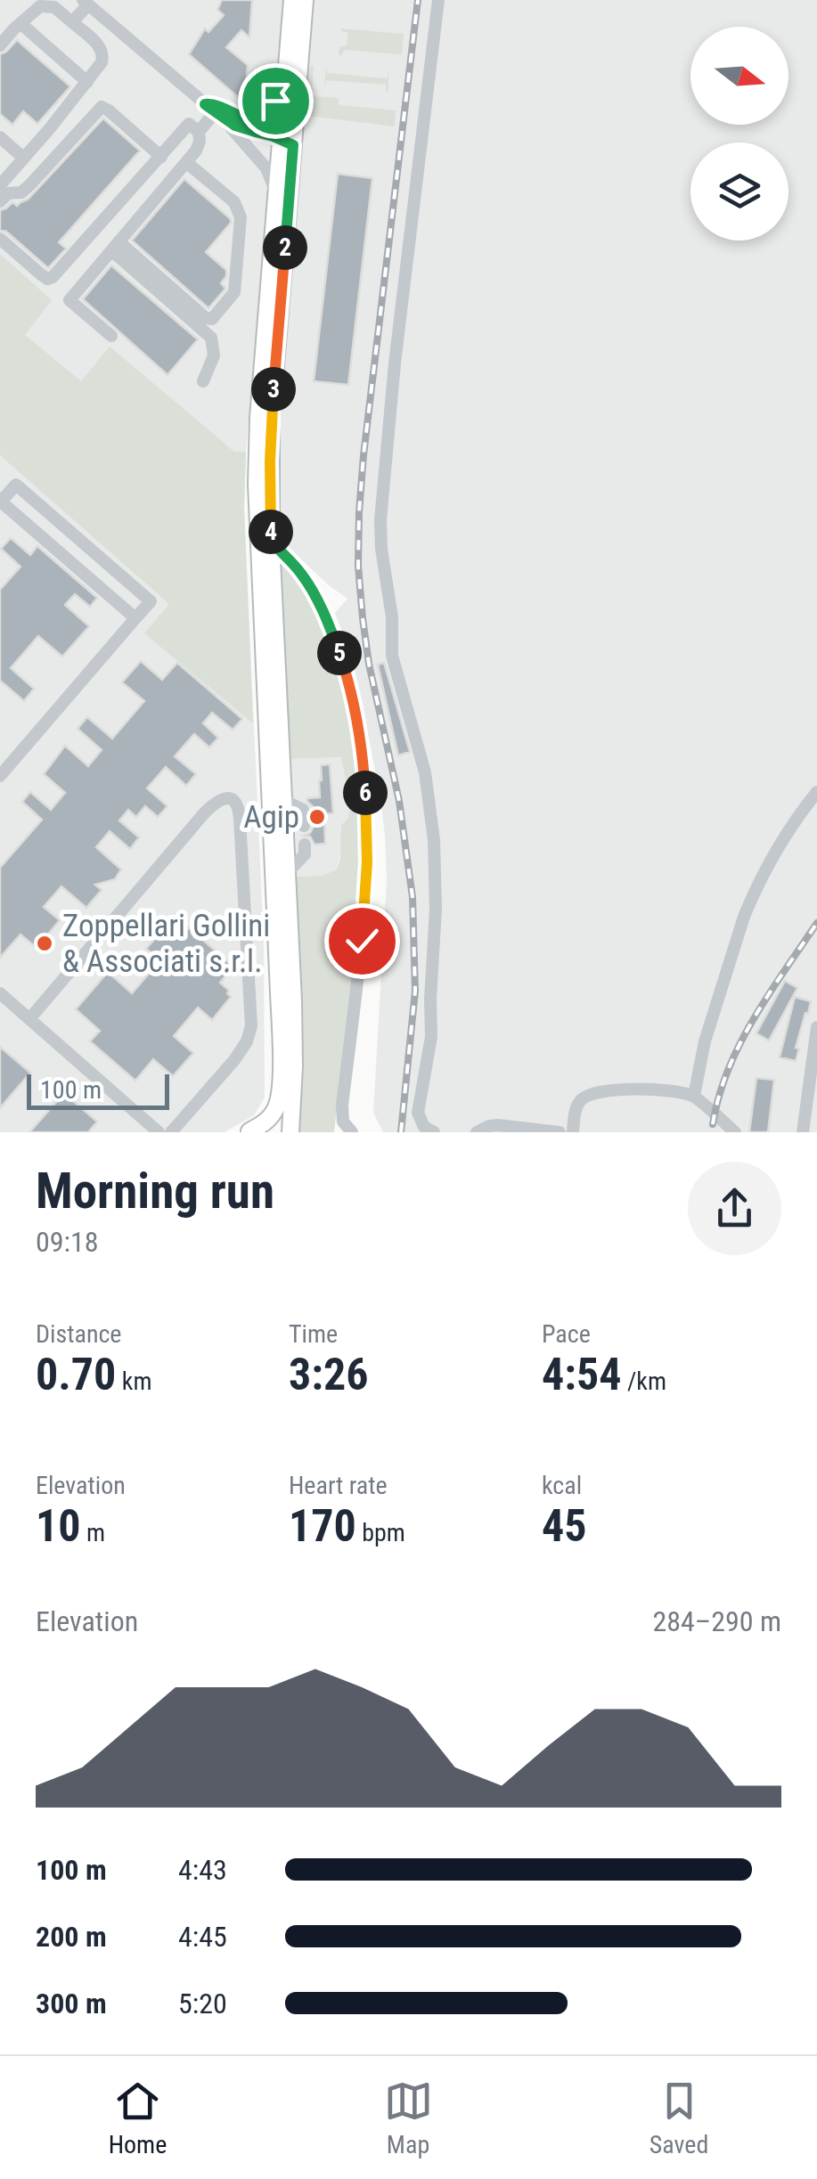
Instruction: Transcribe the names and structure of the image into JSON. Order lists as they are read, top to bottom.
{
  "places": ["Agip", "Zoppellari Gollini & Associati s.r.l."],
  "scale_bar": "100 m",
  "north": "right",
  "page": {
    "pins": [
      "2",
      "3",
      "4",
      "5",
      "6"
    ],
    "scale": "100 m",
    "heading": ["Morning run", "09:18"],
    "stats": [
      ["Distance", "0.70 km"],
      ["Time", "3:26"],
      ["Pace", "4:54 /km"],
      ["Elevation", "10 m"],
      ["Heart rate", "170 bpm"],
      ["kcal", "45"]
    ],
    "chart": ["Elevation", "284–290 m"],
    "list": [
      {
        "name": "100 m",
        "note": "4:43"
      },
      {
        "name": "200 m",
        "note": "4:45"
      },
      {
        "name": "300 m",
        "note": "5:20"
      }
    ],
    "tabs": ["Home", "Map", "Saved"]
  }
}
